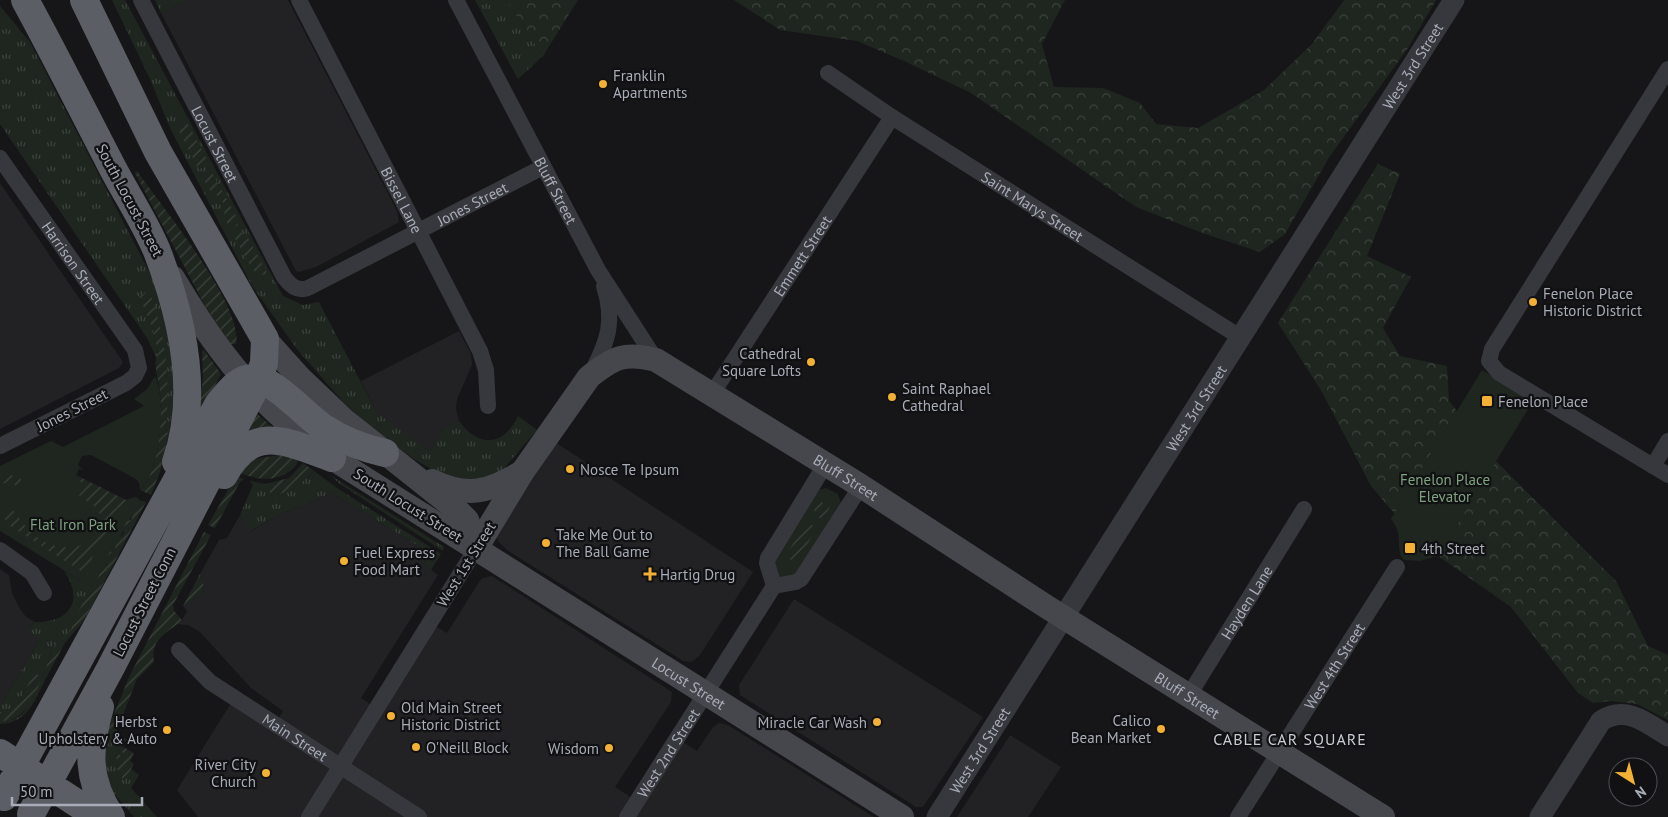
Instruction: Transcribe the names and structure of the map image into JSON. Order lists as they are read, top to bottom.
{
  "streets": {
    "highway": ["South Locust Street", "Locust Street Conn"],
    "main road": ["Locust Street", "Bluff Street", "West 1st Street"],
    "street": [
      "West 3rd Street",
      "Bissel Lane",
      "Jones Street",
      "Saint Marys Street",
      "Emmett Street",
      "Harrison Street",
      "Hayden Lane",
      "West 4th Street",
      "Main Street",
      "West 2nd Street"
    ]
  },
  "crossings": [
    ["West 3rd Street", "Bluff Street"],
    ["West 3rd Street", "Saint Marys Street"],
    ["Locust Street", "South Locust Street"],
    ["Locust Street", "Jones Street"],
    ["Locust Street", "West 1st Street"],
    ["Locust Street", "West 2nd Street"],
    ["Bluff Street", "Jones Street"],
    ["Bluff Street", "Emmett Street"],
    ["Bluff Street", "West 1st Street"],
    ["Bluff Street", "Hayden Lane"],
    ["Bluff Street", "West 4th Street"],
    ["South Locust Street", "West 1st Street"],
    ["South Locust Street", "Locust Street Conn"],
    ["Bissel Lane", "Jones Street"],
    ["Jones Street", "Harrison Street"],
    ["Saint Marys Street", "Emmett Street"],
    ["West 1st Street", "Main Street"]
  ],
  "districts": ["CABLE CAR SQUARE"],
  "parks": ["Fenelon Place Elevator", "Flat Iron Park"],
  "places": {
    "other": [
      "Franklin Apartments",
      "Fenelon Place Historic District",
      "Cathedral Square Lofts",
      "Saint Raphael Cathedral",
      "Nosce Te Ipsum",
      "Take Me Out to The Ball Game",
      "Fuel Express Food Mart",
      "Old Main Street Historic District",
      "Miracle Car Wash",
      "Calico Bean Market",
      "Herbst Upholstery & Auto",
      "O'Neill Block",
      "Wisdom",
      "River City Church"
    ],
    "transit": ["Fenelon Place", "4th Street"],
    "health": ["Hartig Drug"]
  },
  "scale_bar": "50 m",
  "north": "bottom right"
}
